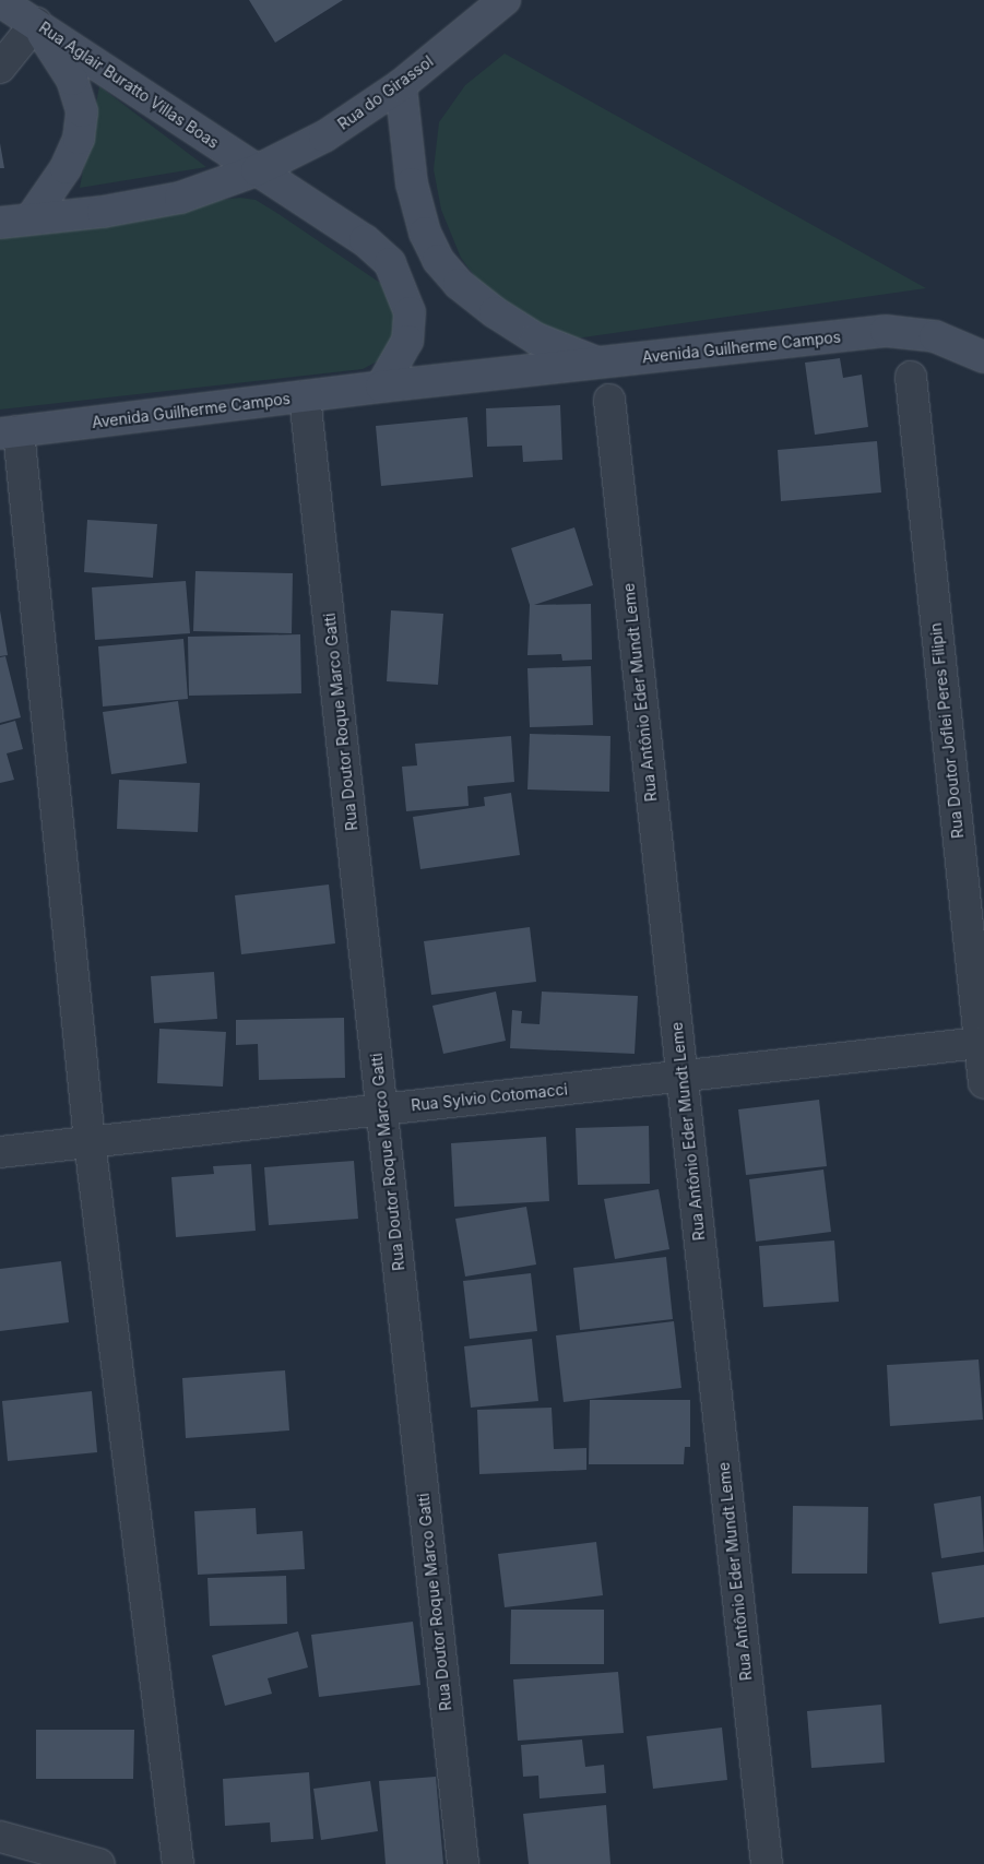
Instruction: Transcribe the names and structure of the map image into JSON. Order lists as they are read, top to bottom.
{
  "streets": {
    "main road": ["Rua Aglair Buratto Villas Boas", "Rua do Girassol", "Avenida Guilherme Campos"],
    "street": [
      "Rua Antônio Eder Mundt Leme",
      "Rua Doutor Roque Marco Gatti",
      "Rua Doutor Joflei Peres Filipin",
      "Rua Sylvio Cotomacci"
    ]
  },
  "crossings": [
    ["Rua Aglair Buratto Villas Boas", "Rua do Girassol"],
    ["Rua do Girassol", "Avenida Guilherme Campos"],
    ["Avenida Guilherme Campos", "Rua Doutor Roque Marco Gatti"],
    ["Rua Antônio Eder Mundt Leme", "Rua Sylvio Cotomacci"],
    ["Rua Doutor Roque Marco Gatti", "Rua Sylvio Cotomacci"],
    ["Rua Doutor Joflei Peres Filipin", "Rua Sylvio Cotomacci"]
  ]
}
